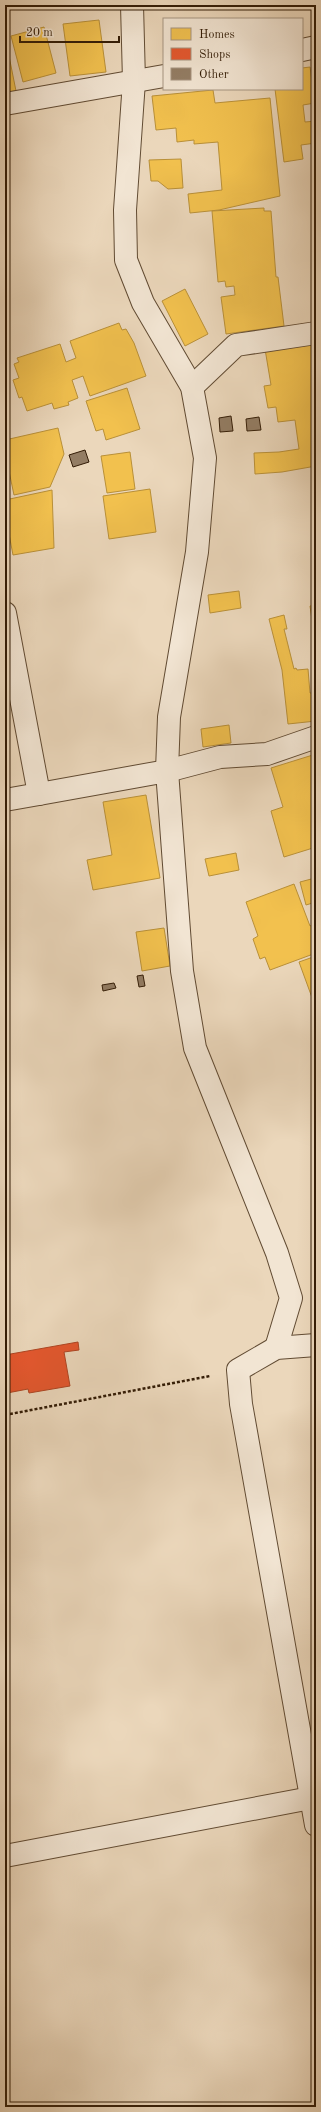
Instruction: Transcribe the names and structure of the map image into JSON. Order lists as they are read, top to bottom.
{
  "legend": ["Homes", "Shops", "Other"],
  "scale_bar": "20 m"
}
